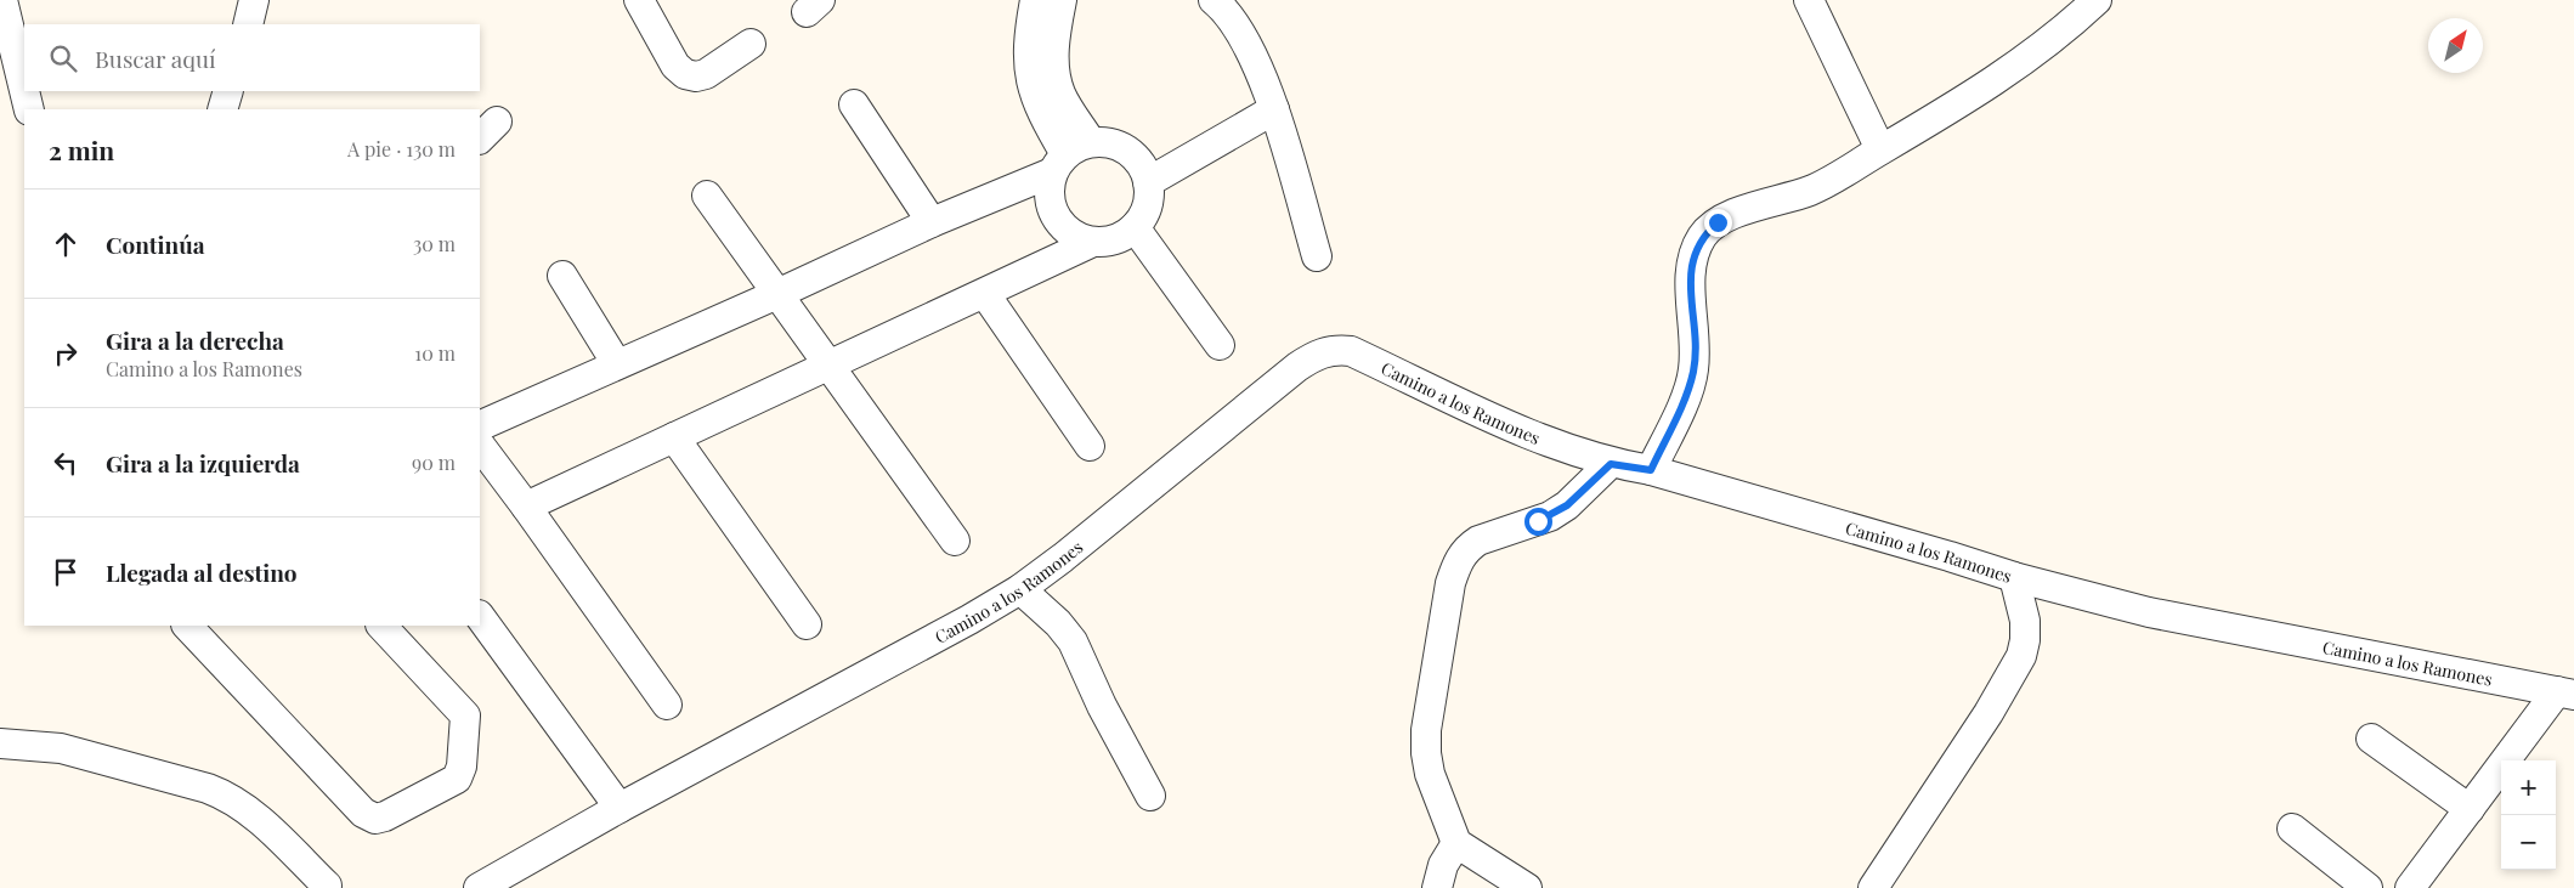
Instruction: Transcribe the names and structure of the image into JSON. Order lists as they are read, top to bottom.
{
  "streets": {
    "street": ["Camino a los Ramones"]
  },
  "north": "top right",
  "page": {
    "search": "Buscar aquí",
    "heading": ["2 min", "A pie · 130 m"],
    "list": [
      ["Continúa", "30 m"],
      ["Gira a la derecha", "Camino a los Ramones", "10 m"],
      ["Gira a la izquierda", "90 m"],
      "Llegada al destino"
    ],
    "map_buttons": ["+", "−"]
  }
}
